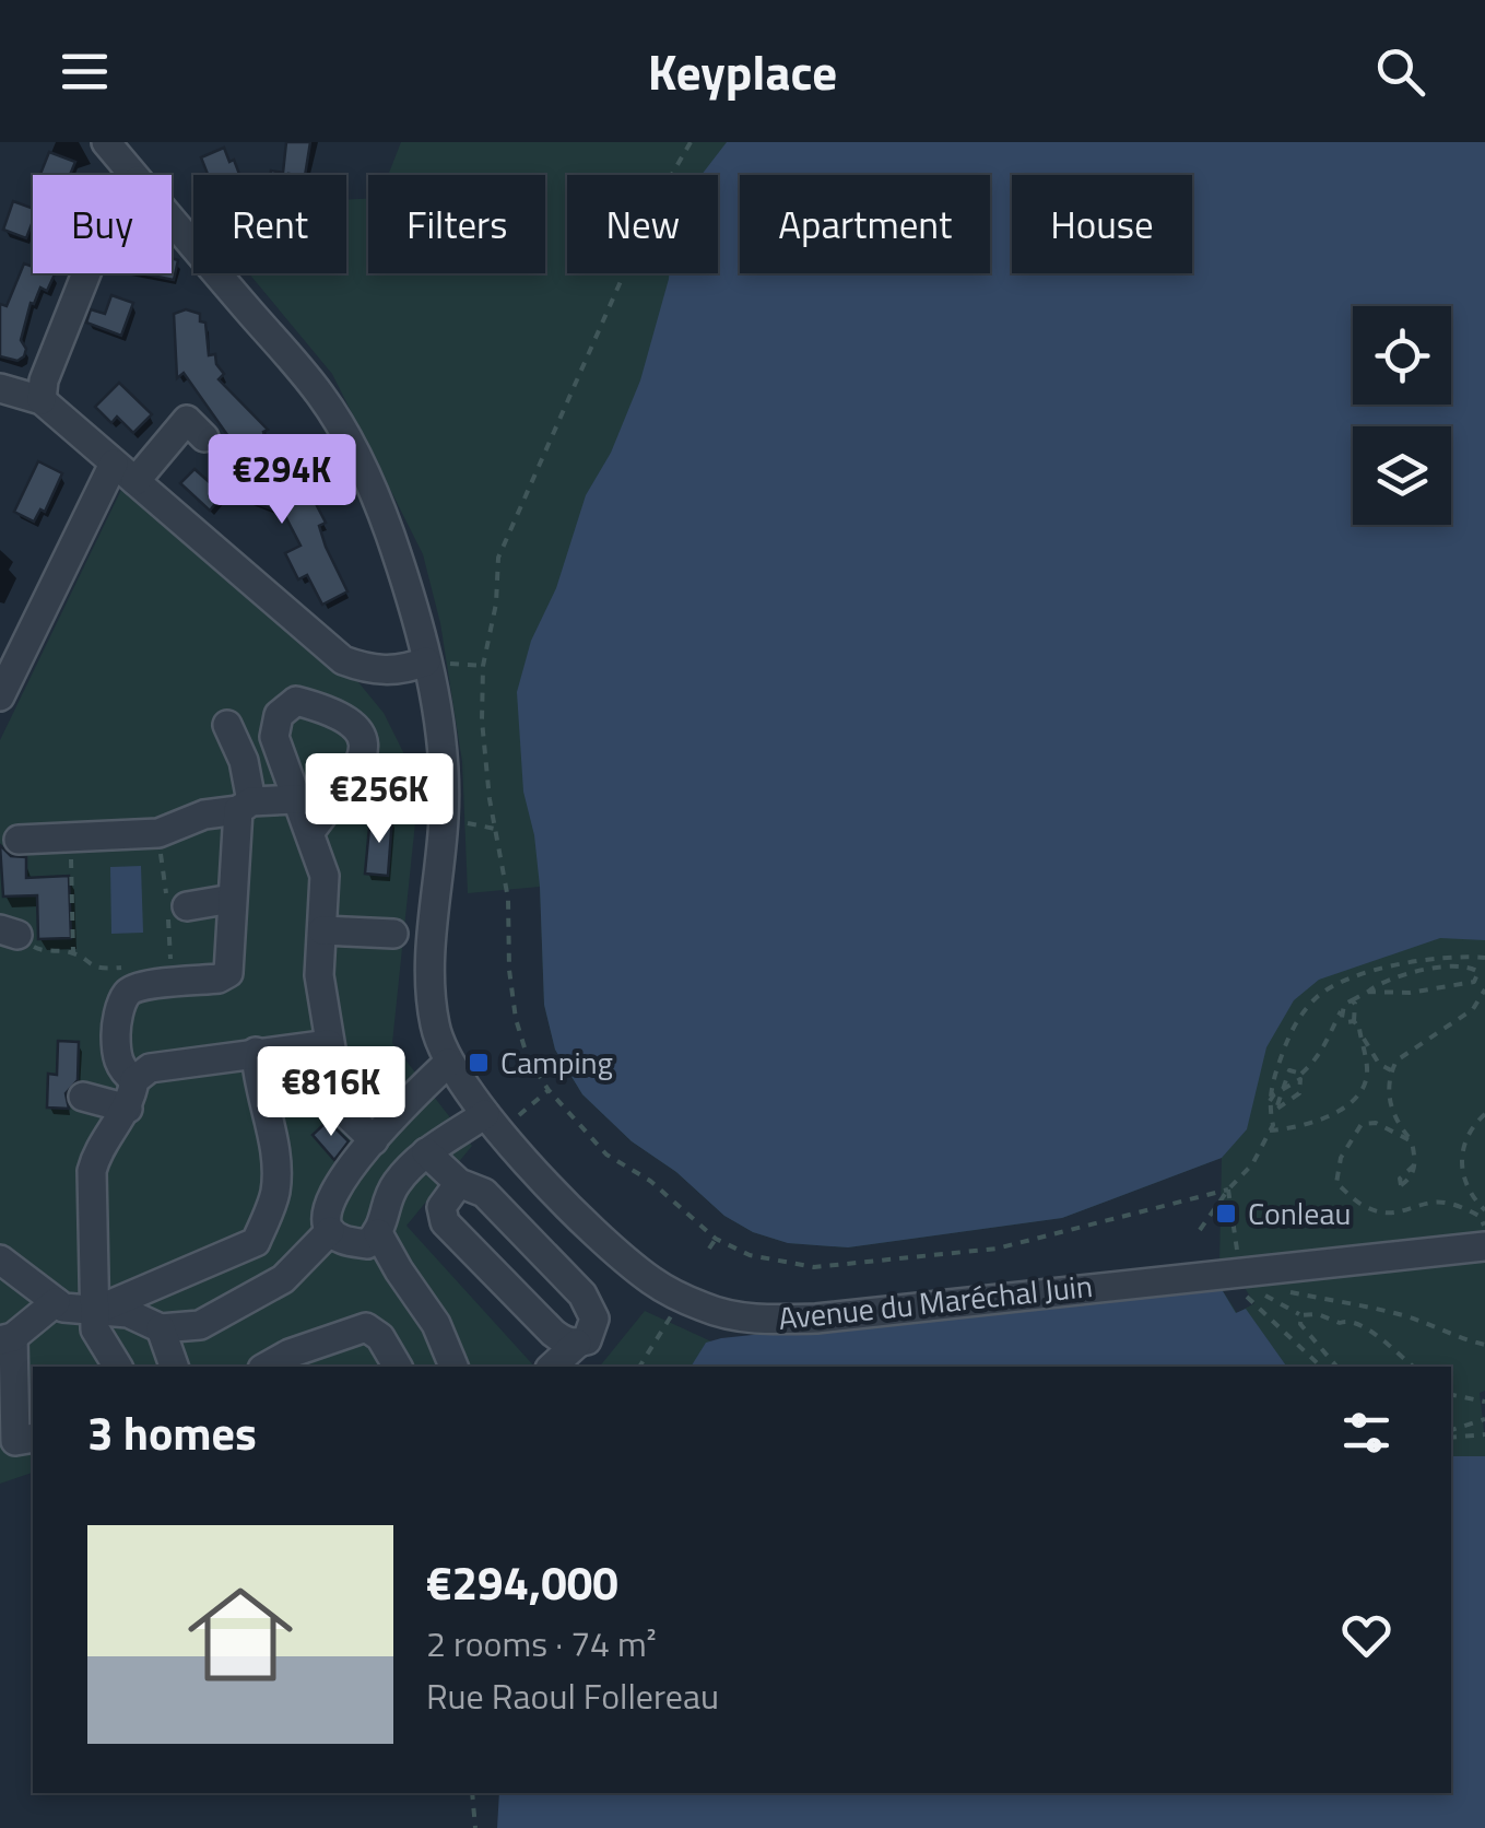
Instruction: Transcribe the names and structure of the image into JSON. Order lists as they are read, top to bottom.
{
  "streets": {
    "street": ["Avenue du Maréchal Juin"]
  },
  "places": {
    "transit": ["Camping", "Conleau"]
  },
  "page": {
    "header": "Keyplace",
    "chip": [
      "Buy",
      "Rent",
      "Filters",
      "New",
      "Apartment",
      "House"
    ],
    "price": ["€294K", "€256K", "€816K"],
    "heading": "3 homes",
    "list": [
      {
        "name": "€294,000",
        "note": "2 rooms · 74 m² · Rue Raoul Follereau"
      }
    ]
  }
}
